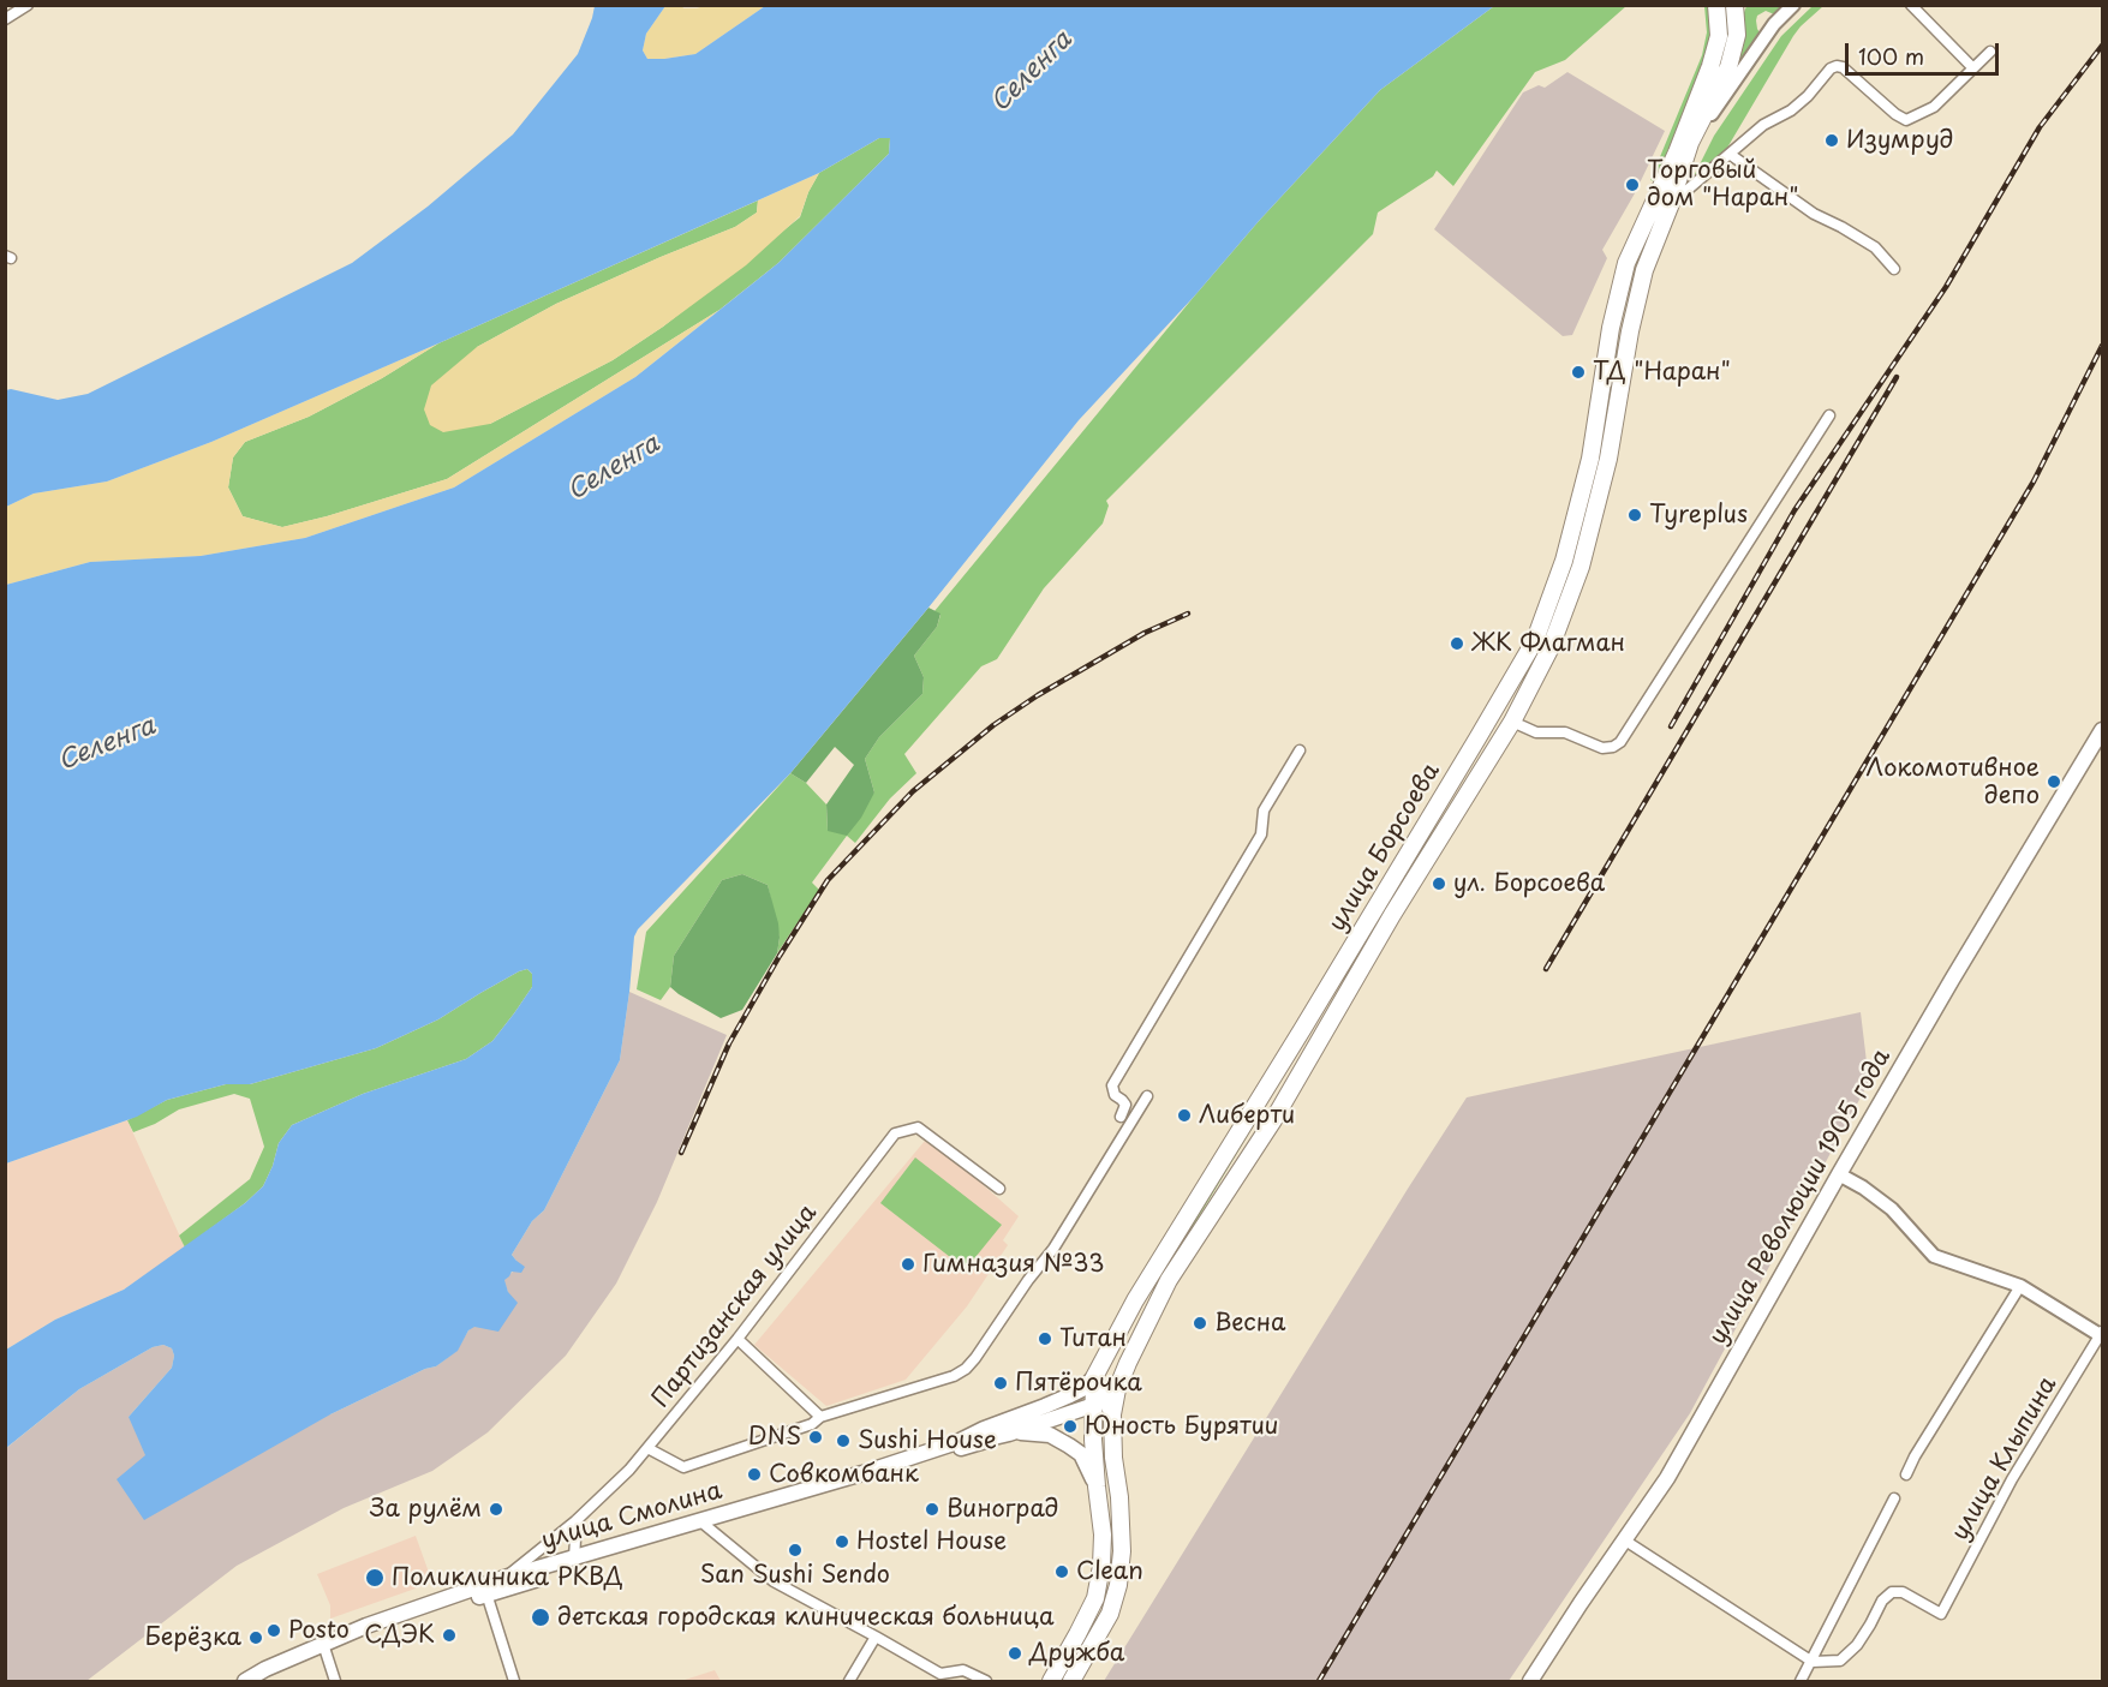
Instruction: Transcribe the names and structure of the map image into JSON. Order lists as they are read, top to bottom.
{
  "streets": {
    "main road": ["улица Борсоева", "улица Революции 1905 года", "улица Смолина"],
    "street": ["Партизанская улица", "улица Клыпина"]
  },
  "crossings": [
    ["улица Борсоева", "улица Смолина"],
    ["Партизанская улица", "улица Смолина"]
  ],
  "water": ["Селенга"],
  "places": [
    "Изумруд",
    "Торговый дом \"Наран\"",
    "ТД \"Наран\"",
    "Tyreplus",
    "ЖК Флагман",
    "Локомотивное депо",
    "ул. Борсоева",
    "Либерти",
    "Гимназия №33",
    "Весна",
    "Титан",
    "Пятёрочка",
    "Юность Бурятии",
    "DNS",
    "Sushi House",
    "Совкомбанк",
    "За рулём",
    "Виноград",
    "Hostel House",
    "San Sushi Sendo",
    "Clean",
    "Поликлиника РКВД",
    "детская городская клиническая больница",
    "Posto",
    "СДЭК",
    "Берёзка",
    "Дружба"
  ],
  "scale_bar": "100 m"
}
